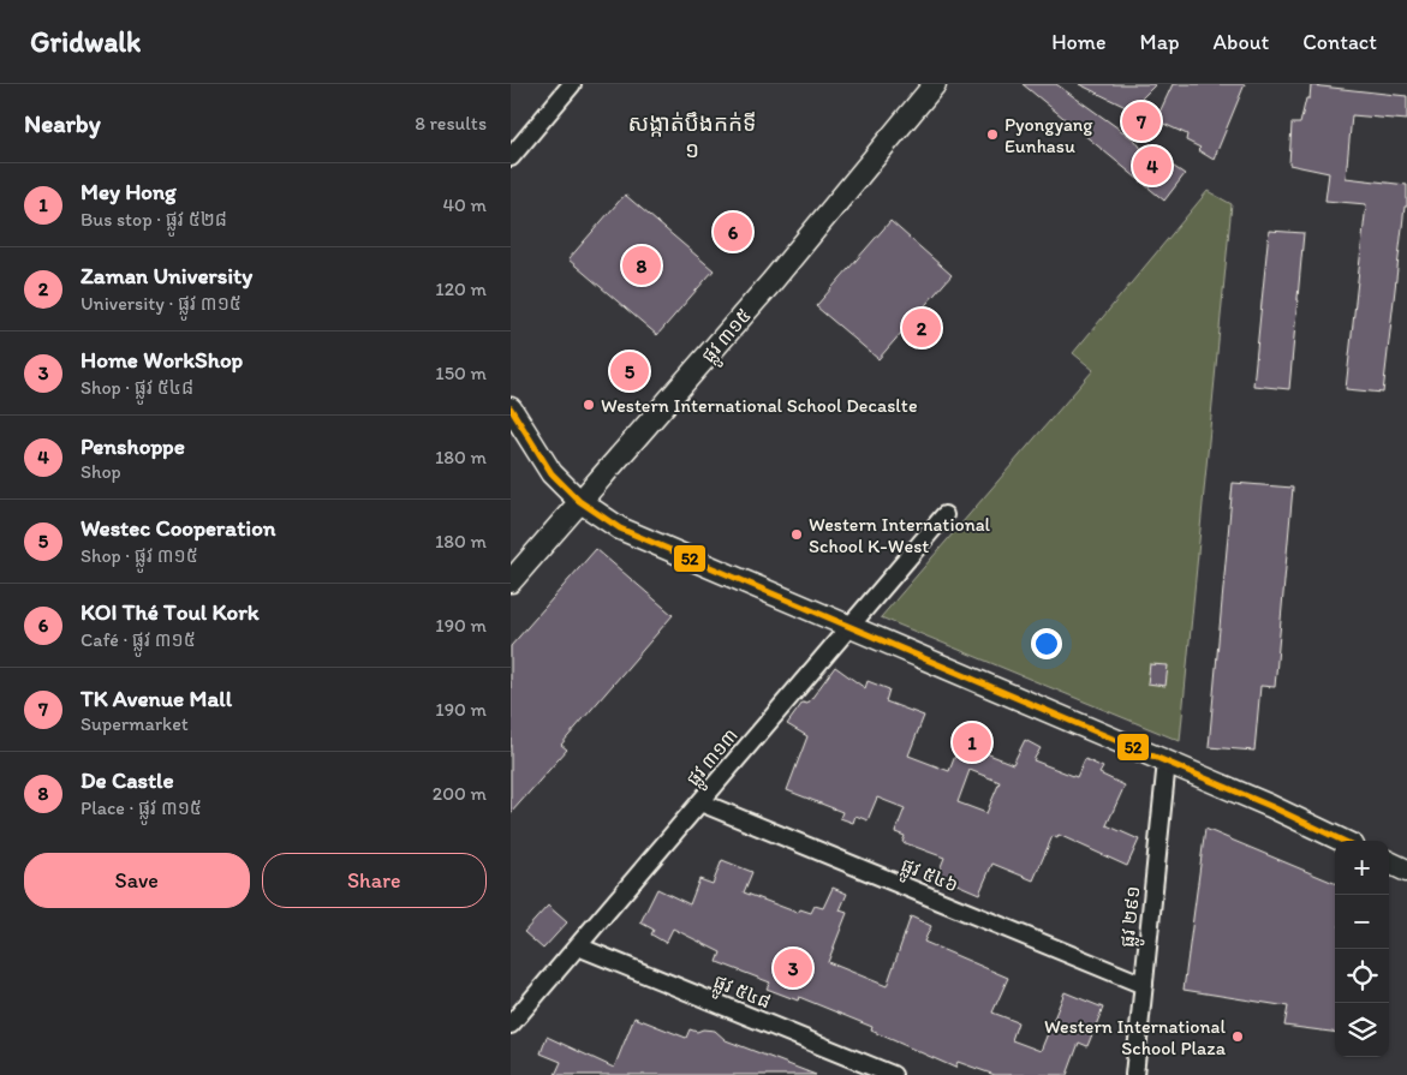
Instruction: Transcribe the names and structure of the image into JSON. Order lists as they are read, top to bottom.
{
  "streets": {
    "street": [
      "ផ្លូវ ៣១៥",
      "ផ្លូវ ៣១៣",
      "ផ្លូវ ៥៤៦",
      "ផ្លូវ ២៩១",
      "ផ្លូវ ៥៤៨"
    ]
  },
  "crossings": [
    ["ផ្លូវ ៣១៣", "ផ្លូវ ៥៤៦"],
    ["ផ្លូវ ៣១៣", "ផ្លូវ ៥៤៨"],
    ["ផ្លូវ ៥៤៦", "ផ្លូវ ២៩១"]
  ],
  "districts": ["សង្កាត់បឹងកក់ទី ១"],
  "places": [
    "Pyongyang Eunhasu",
    "Western International School Decaslte",
    "Western International School K-West",
    "Western International School Plaza"
  ],
  "lines": ["transit line 52"],
  "page": {
    "header": "Gridwalk",
    "nav": [
      "Home",
      "Map",
      "About",
      "Contact"
    ],
    "heading": ["Nearby", "8 results"],
    "pins": [
      "7",
      "4",
      "6",
      "8",
      "2",
      "5",
      "1",
      "3"
    ],
    "list": [
      {
        "mark": "1",
        "name": "Mey Hong",
        "note": "Bus stop · ផ្លូវ ៥២៨",
        "value": "40 m"
      },
      {
        "mark": "2",
        "name": "Zaman University",
        "note": "University · ផ្លូវ ៣១៥",
        "value": "120 m"
      },
      {
        "mark": "3",
        "name": "Home WorkShop",
        "note": "Shop · ផ្លូវ ៥៤៨",
        "value": "150 m"
      },
      {
        "mark": "4",
        "name": "Penshoppe",
        "note": "Shop",
        "value": "180 m"
      },
      {
        "mark": "5",
        "name": "Westec Cooperation",
        "note": "Shop · ផ្លូវ ៣១៥",
        "value": "180 m"
      },
      {
        "mark": "6",
        "name": "KOI Thé Toul Kork",
        "note": "Café · ផ្លូវ ៣១៥",
        "value": "190 m"
      },
      {
        "mark": "7",
        "name": "TK Avenue Mall",
        "note": "Supermarket",
        "value": "190 m"
      },
      {
        "mark": "8",
        "name": "De Castle",
        "note": "Place · ផ្លូវ ៣១៥",
        "value": "200 m"
      }
    ],
    "buttons": ["Save", "Share"],
    "map_buttons": ["+", "−"]
  }
}
